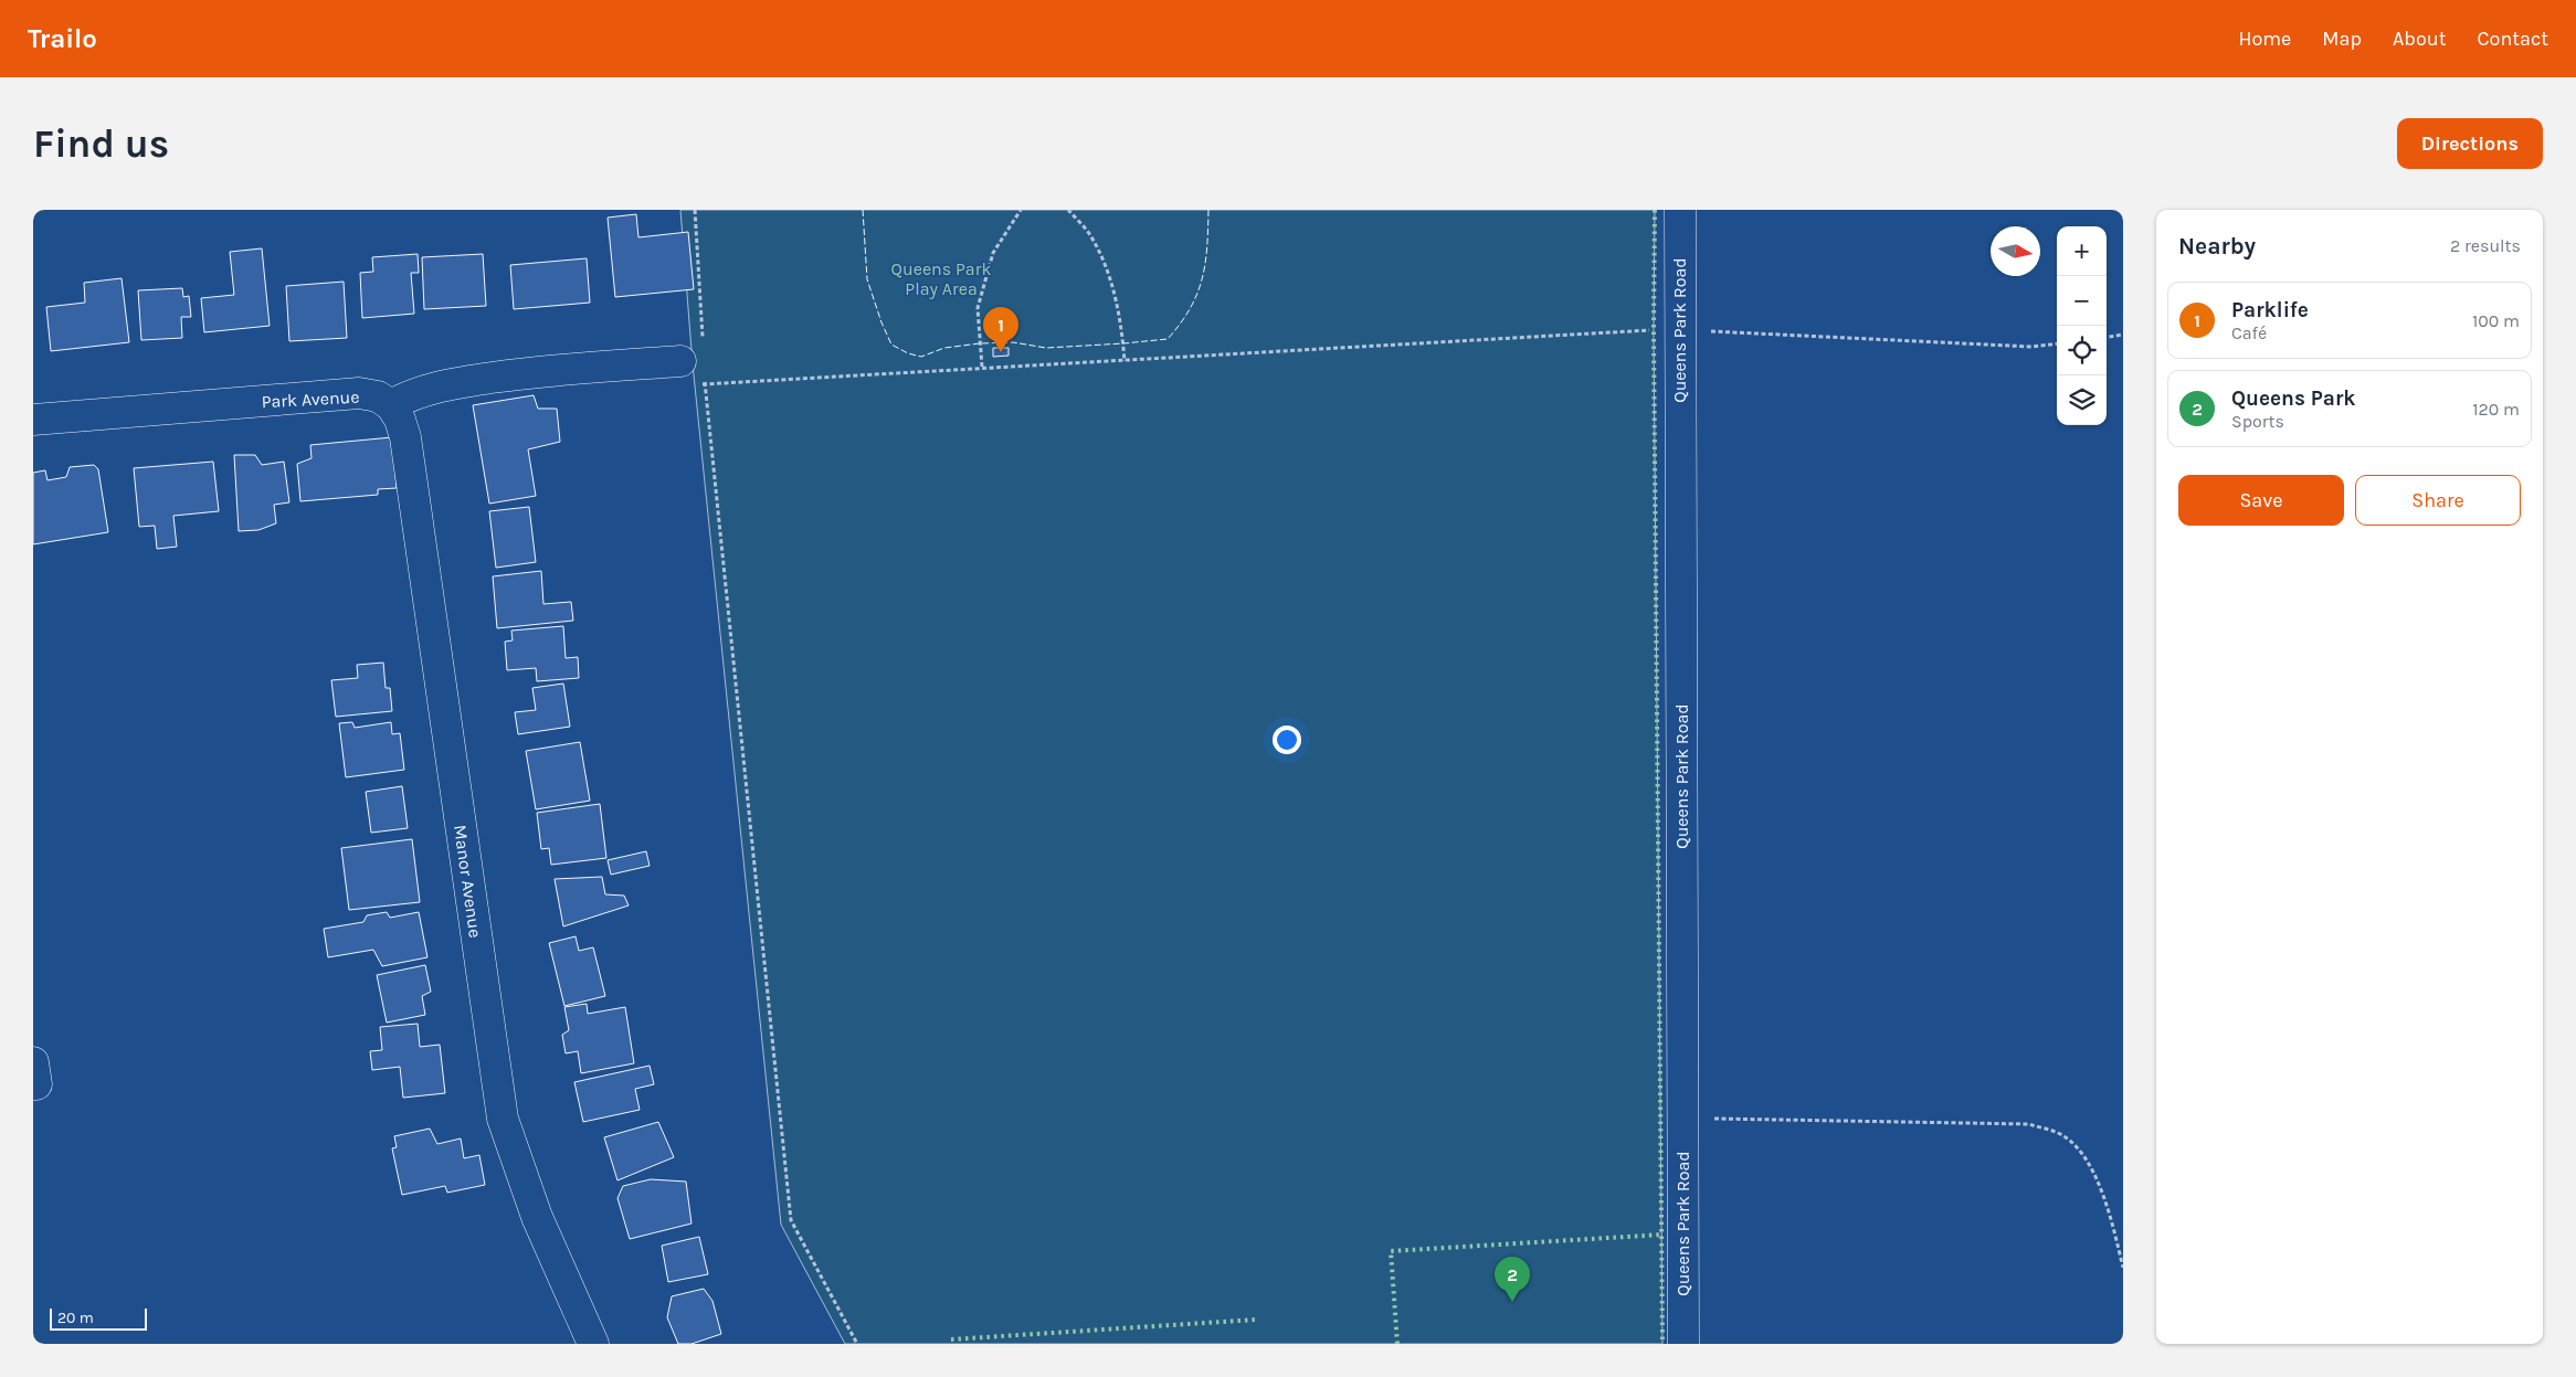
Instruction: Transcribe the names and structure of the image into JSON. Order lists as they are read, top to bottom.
{
  "streets": {
    "street": ["Queens Park Road", "Park Avenue", "Manor Avenue"]
  },
  "crossings": [
    ["Park Avenue", "Manor Avenue"]
  ],
  "parks": ["Queens Park Play Area"],
  "scale_bar": "20 m",
  "north": "right",
  "page": {
    "header": "Trailo",
    "nav": [
      "Home",
      "Map",
      "About",
      "Contact"
    ],
    "buttons": [
      "Directions",
      ["Save", "Share"]
    ],
    "title": "Find us",
    "heading": ["Nearby", "2 results"],
    "map_buttons": ["+", "−"],
    "list": [
      {
        "mark": "1",
        "name": "Parklife",
        "note": "Café",
        "value": "100 m"
      },
      {
        "mark": "2",
        "name": "Queens Park",
        "note": "Sports",
        "value": "120 m"
      }
    ],
    "pins": ["1", "2"],
    "scale": "20 m"
  }
}
